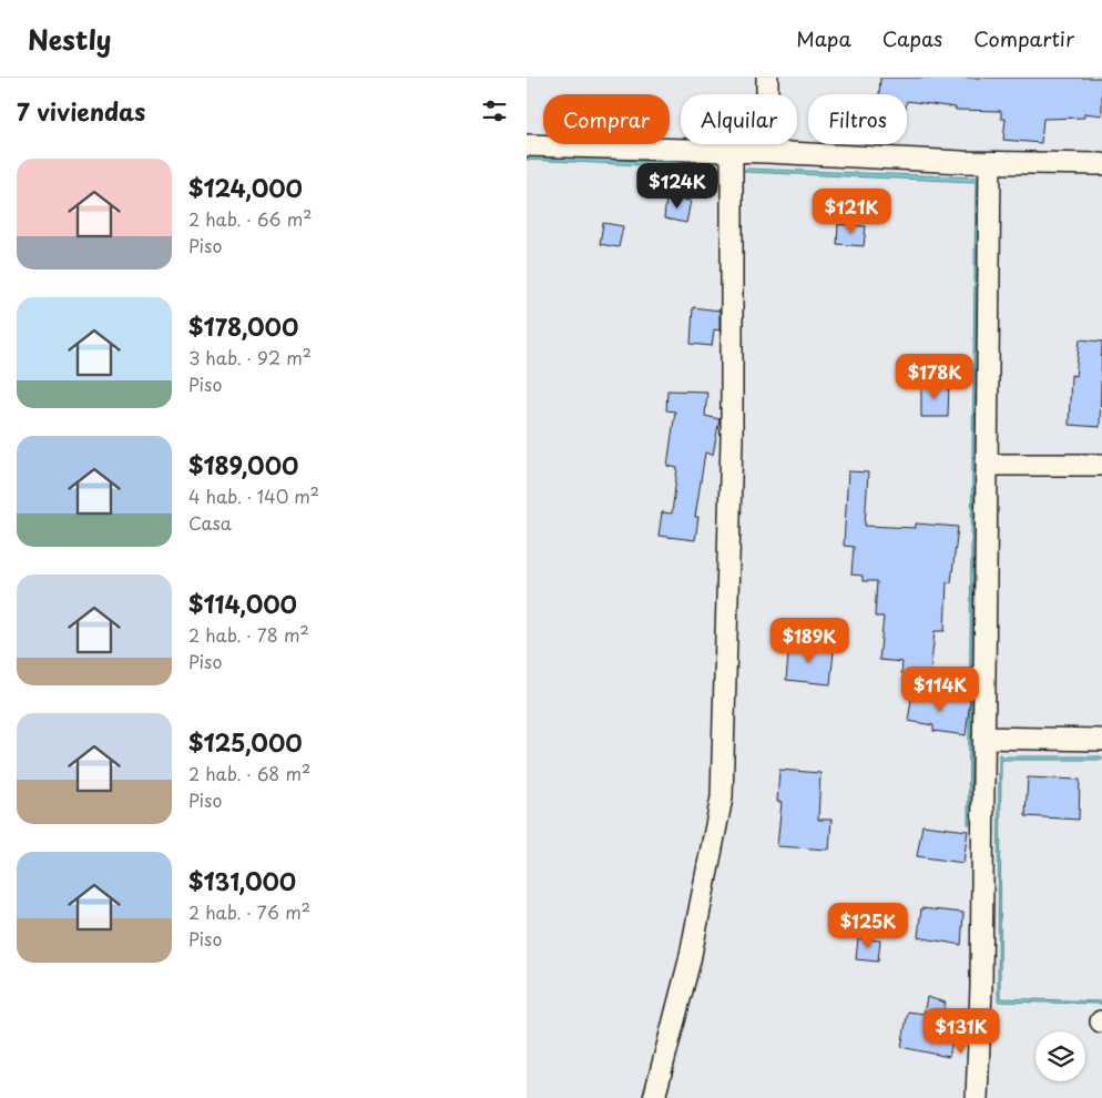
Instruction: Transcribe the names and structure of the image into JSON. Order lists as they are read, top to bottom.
{
  "page": {
    "header": "Nestly",
    "nav": ["Mapa", "Capas", "Compartir"],
    "heading": "7 viviendas",
    "chip": ["Comprar", "Alquilar", "Filtros"],
    "list": [
      {
        "name": "$124,000",
        "note": "2 hab. · 66 m² · Piso"
      },
      {
        "name": "$178,000",
        "note": "3 hab. · 92 m² · Piso"
      },
      {
        "name": "$189,000",
        "note": "4 hab. · 140 m² · Casa"
      },
      {
        "name": "$114,000",
        "note": "2 hab. · 78 m² · Piso"
      },
      {
        "name": "$125,000",
        "note": "2 hab. · 68 m² · Piso"
      },
      {
        "name": "$131,000",
        "note": "2 hab. · 76 m² · Piso"
      }
    ],
    "price": [
      "$124K",
      "$121K",
      "$178K",
      "$189K",
      "$114K",
      "$125K",
      "$131K"
    ]
  }
}
